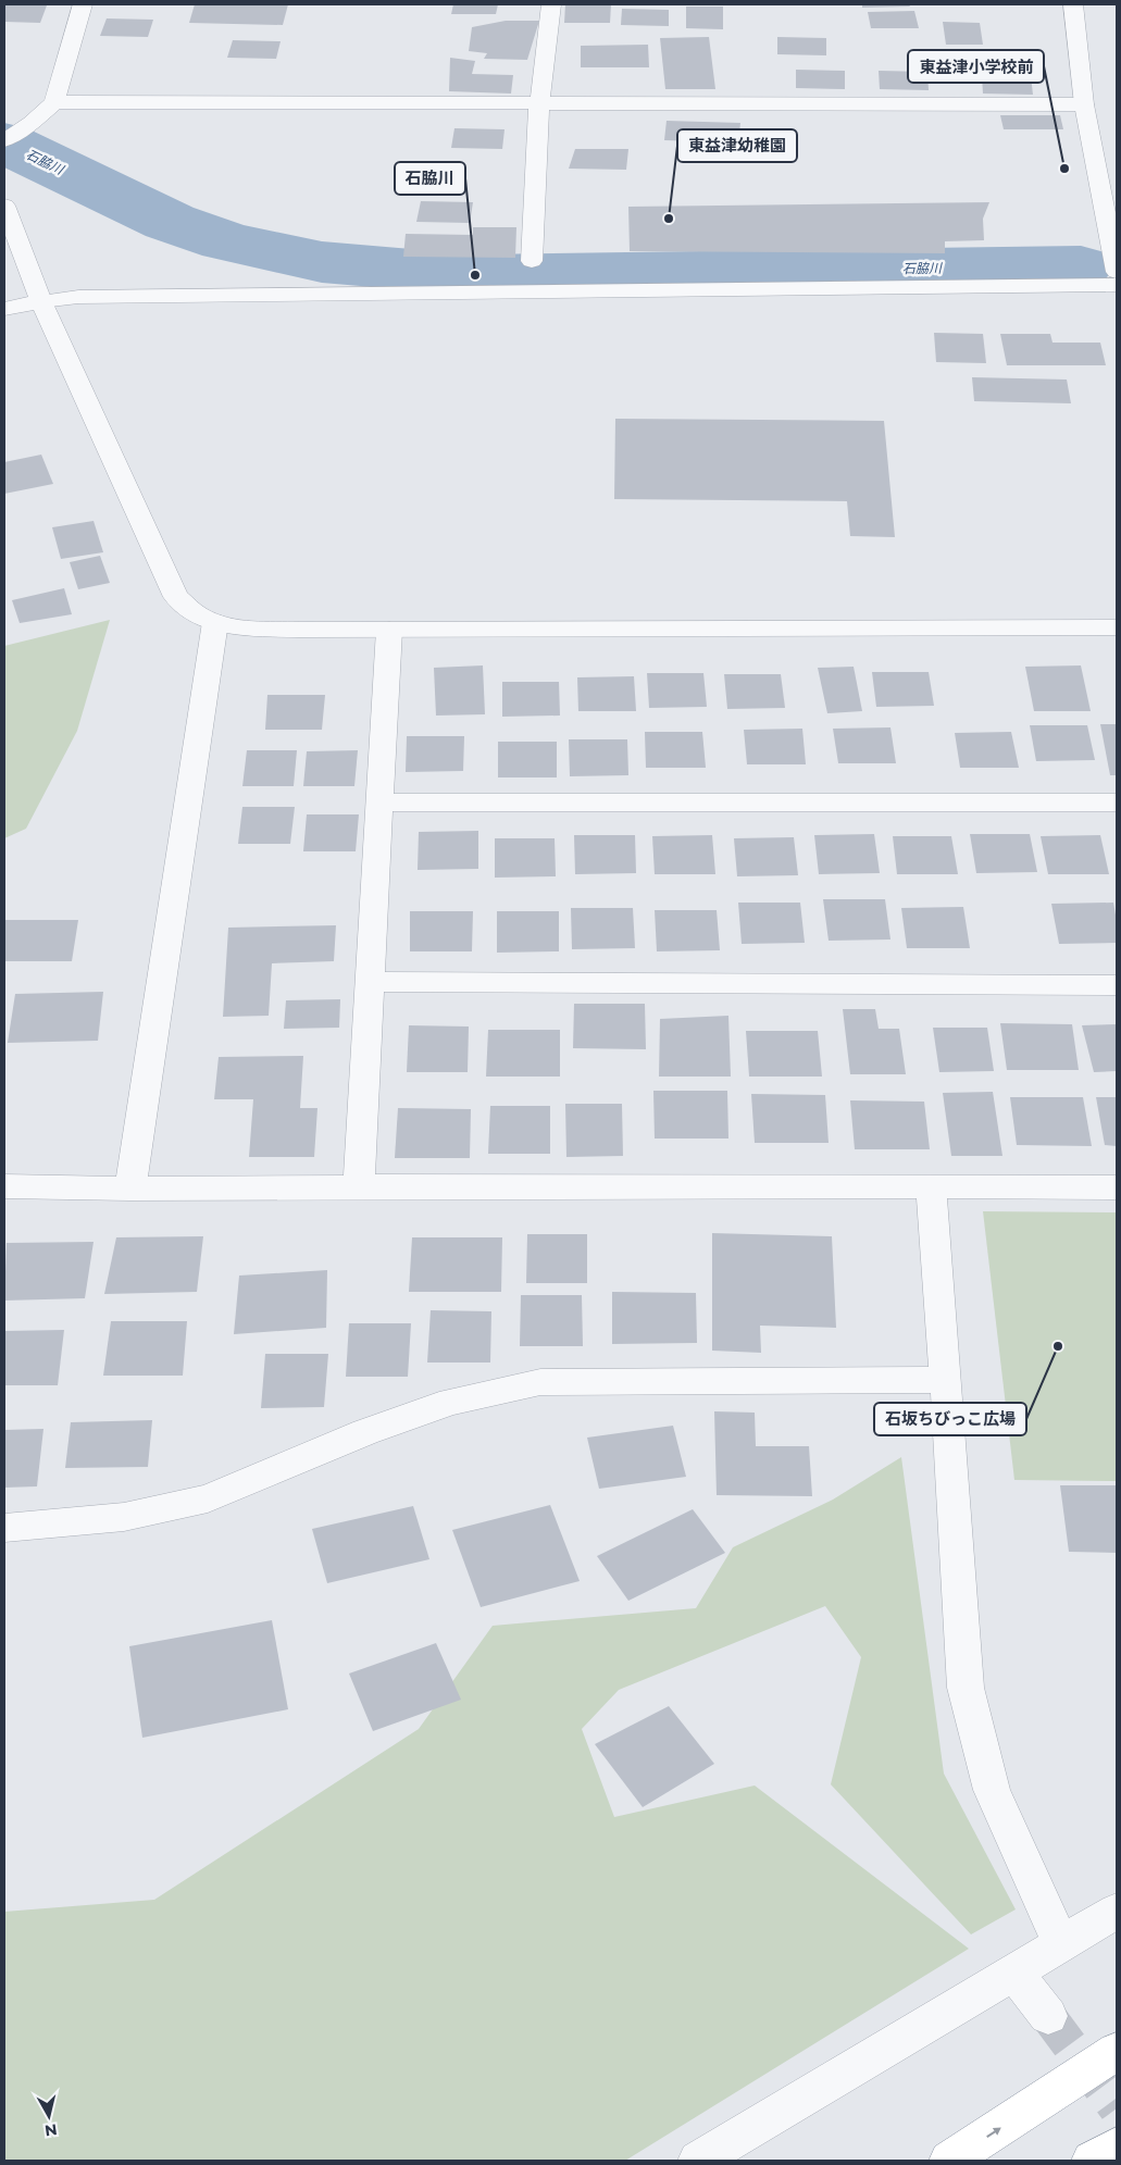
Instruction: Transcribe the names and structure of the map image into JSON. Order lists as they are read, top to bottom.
{
  "water": ["石脇川"],
  "places": [
    "東益津小学校前",
    "東益津幼稚園",
    "石脇川",
    "石坂ちびっこ広場"
  ],
  "north": "bottom"
}
